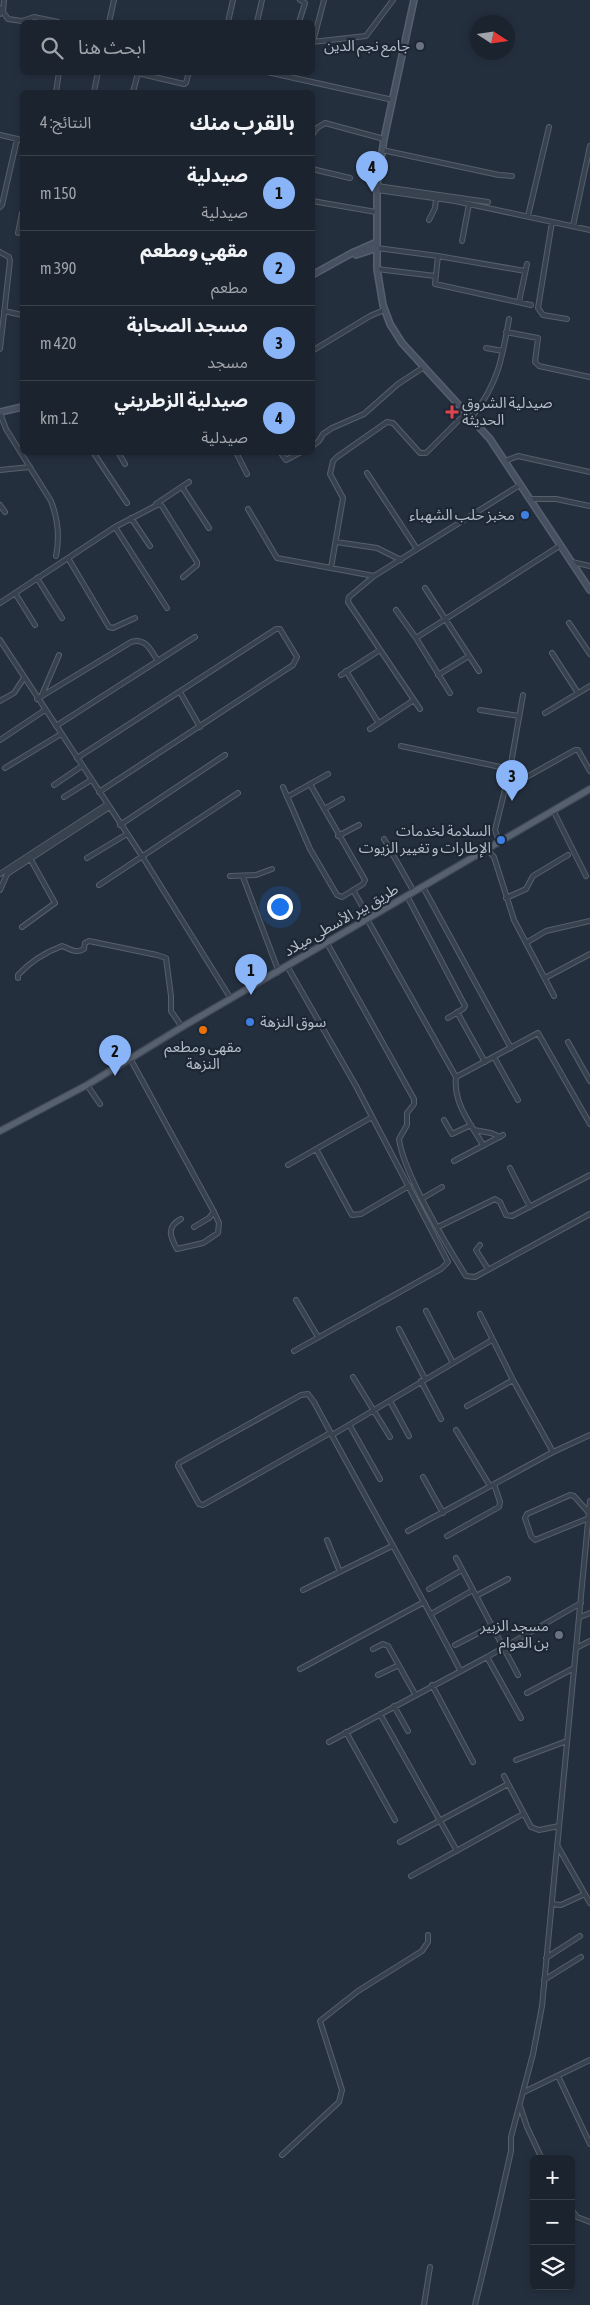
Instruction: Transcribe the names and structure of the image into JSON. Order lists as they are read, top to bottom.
{
  "streets": {
    "main road": ["طريق بير الأسطى ميلاد"]
  },
  "places": {
    "other": [
      "جامع نجم الدين",
      "مخبز حلب الشهباء",
      "السلامة لخدمات الإطارات و تغيير الزيوت",
      "سوق النزهة",
      "مقهى ومطعم النزهة",
      "مسجد الزبير بن العوام"
    ],
    "health": ["صيدلية الشروق الحديثة"]
  },
  "north": "right",
  "page": {
    "search": "ابحث هنا",
    "heading": ["بالقرب منك", "النتائج: 4"],
    "pins": [
      "4",
      "3",
      "1",
      "2"
    ],
    "list": [
      {
        "mark": "1",
        "name": "صيدلية",
        "note": "صيدلية",
        "value": "150 m"
      },
      {
        "mark": "2",
        "name": "مقهي ومطعم",
        "note": "مطعم",
        "value": "390 m"
      },
      {
        "mark": "3",
        "name": "مسجد الصحابة",
        "note": "مسجد",
        "value": "420 m"
      },
      {
        "mark": "4",
        "name": "صيدلية الزطريني",
        "note": "صيدلية",
        "value": "1.2 km"
      }
    ],
    "map_buttons": ["+", "−"]
  }
}
